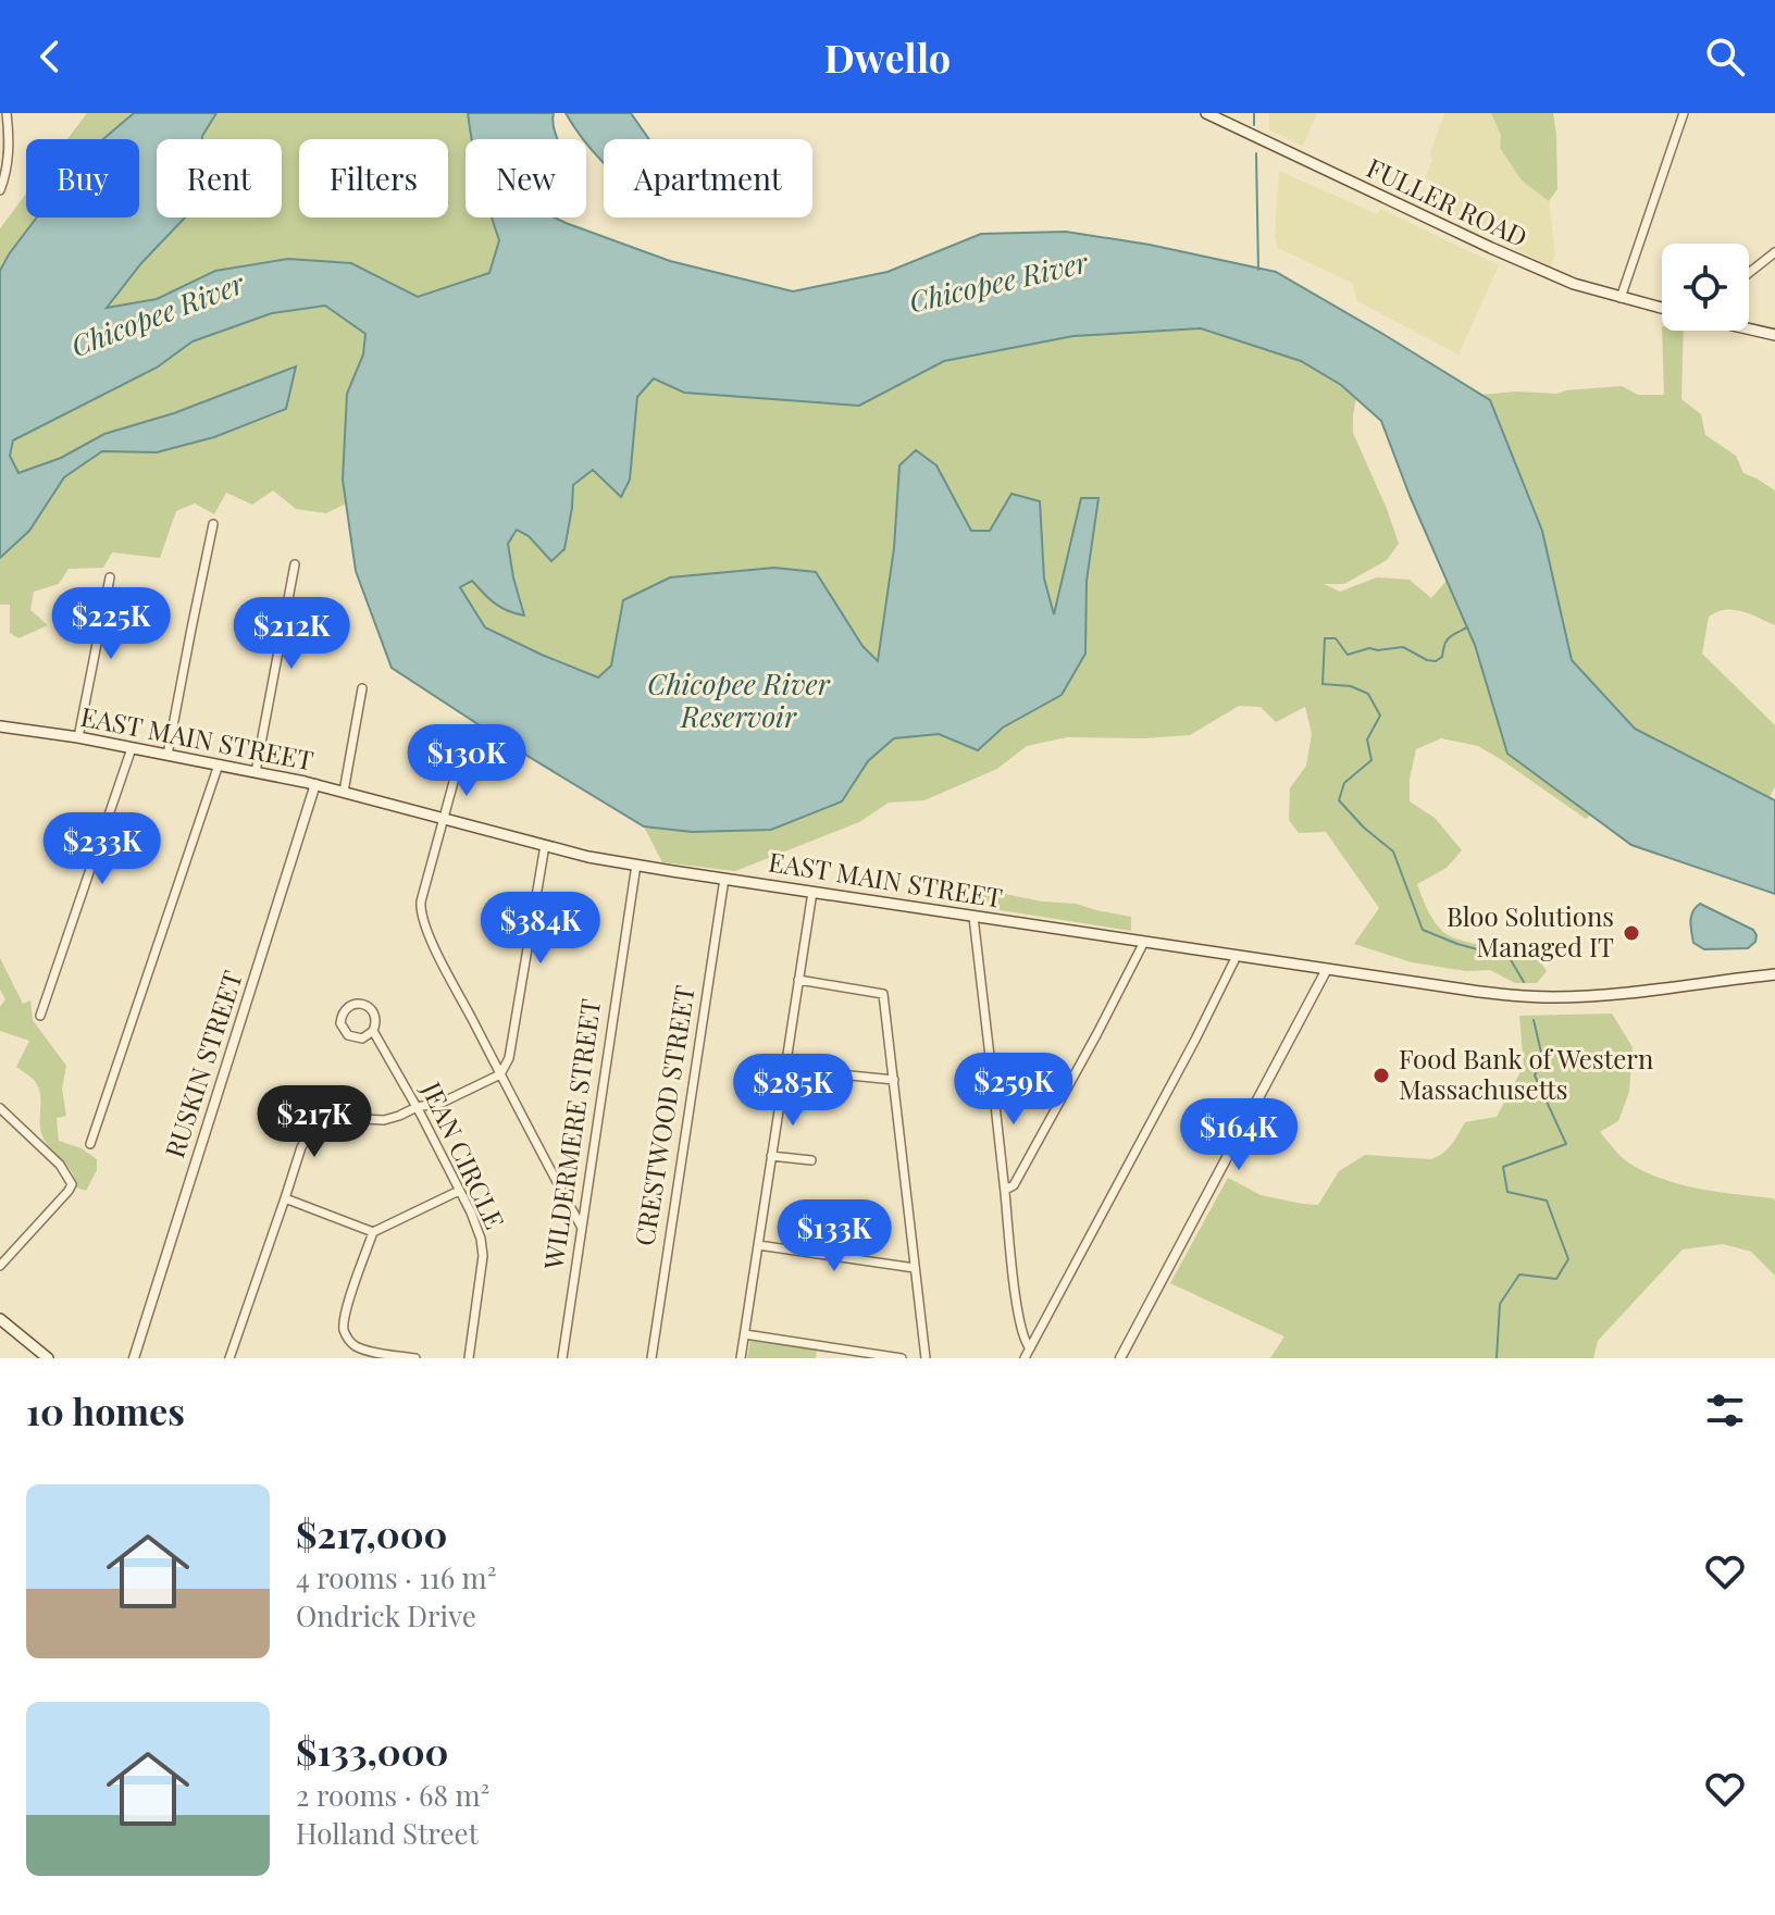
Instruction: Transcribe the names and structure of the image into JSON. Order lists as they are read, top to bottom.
{
  "streets": {
    "main road": ["FULLER ROAD", "EAST MAIN STREET"],
    "street": [
      "RUSKIN STREET",
      "CRESTWOOD STREET",
      "WILDERMERE STREET",
      "JEAN CIRCLE"
    ]
  },
  "crossings": [
    ["EAST MAIN STREET", "RUSKIN STREET"],
    ["EAST MAIN STREET", "CRESTWOOD STREET"],
    ["EAST MAIN STREET", "WILDERMERE STREET"]
  ],
  "water": ["Chicopee River", "Chicopee River Reservoir"],
  "places": ["Bloo Solutions Managed IT", "Food Bank of Western Massachusetts"],
  "page": {
    "header": "Dwello",
    "chip": [
      "Buy",
      "Rent",
      "Filters",
      "New",
      "Apartment"
    ],
    "price": [
      "$225K",
      "$212K",
      "$130K",
      "$233K",
      "$384K",
      "$259K",
      "$285K",
      "$217K",
      "$164K",
      "$133K"
    ],
    "heading": "10 homes",
    "list": [
      {
        "name": "$217,000",
        "note": "4 rooms · 116 m² · Ondrick Drive"
      },
      {
        "name": "$133,000",
        "note": "2 rooms · 68 m² · Holland Street"
      }
    ]
  }
}
